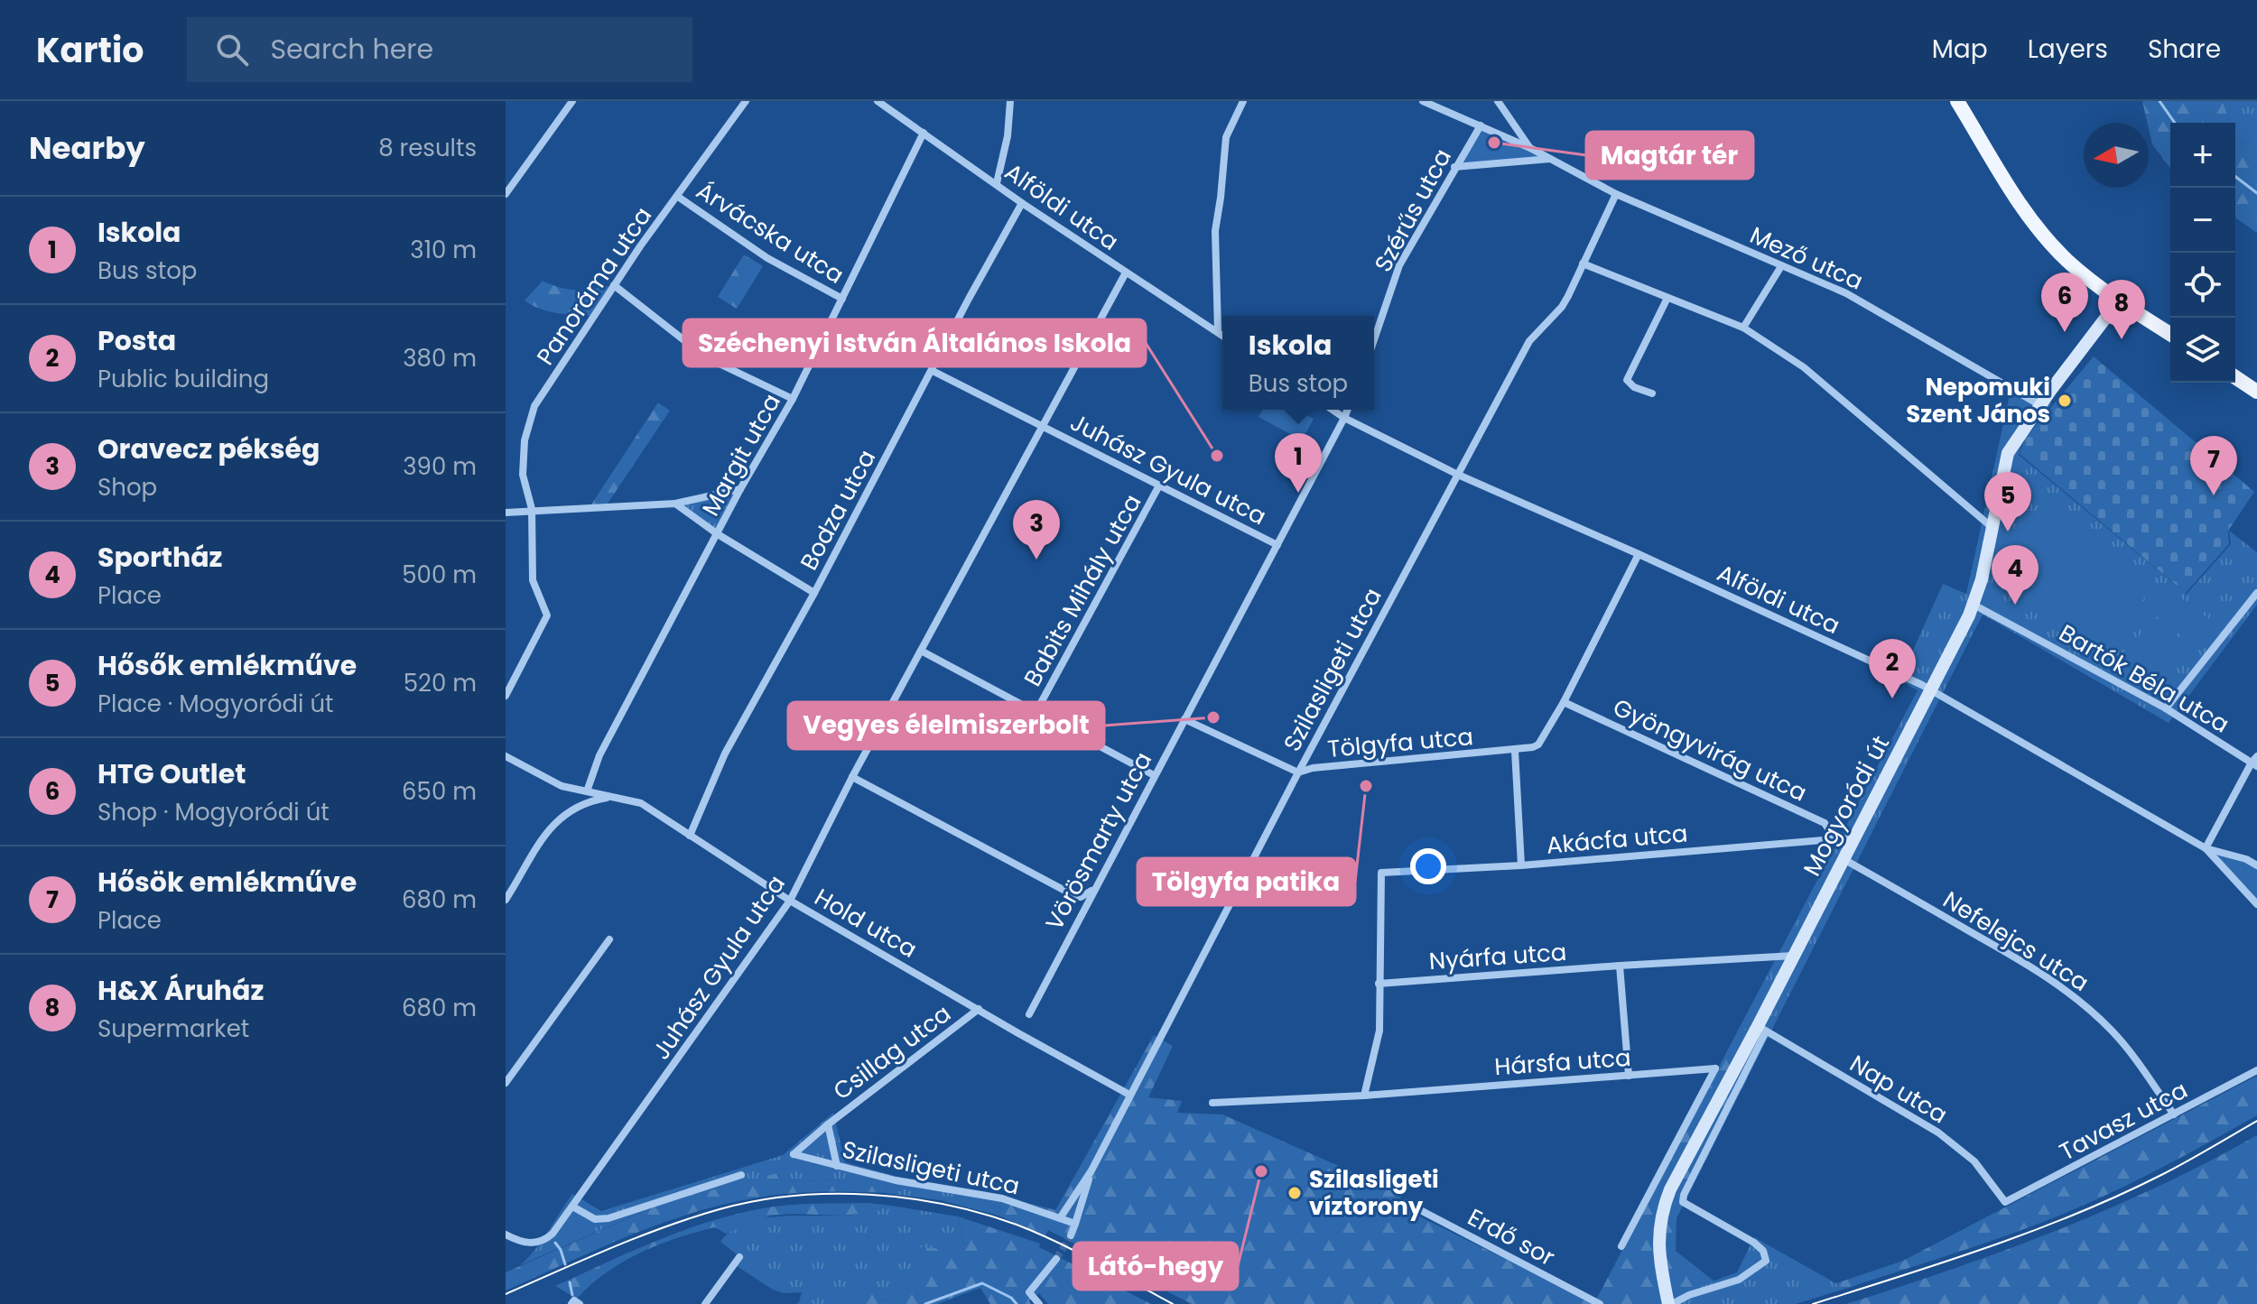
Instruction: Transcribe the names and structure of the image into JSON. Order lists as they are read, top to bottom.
{
  "streets": {
    "street": [
      "Alföldi utca",
      "Szérűs utca",
      "Árvácska utca",
      "Mező utca",
      "Panoráma utca",
      "Margit utca",
      "Juhász Gyula utca",
      "Bodza utca",
      "Babits Mihály utca",
      "Szilasligeti utca",
      "Bartók Béla utca",
      "Tölgyfa utca",
      "Gyöngyvirág utca",
      "Mogyoródi út",
      "Akácfa utca",
      "Vörösmarty utca",
      "Hold utca",
      "Nefelejcs utca",
      "Nyárfa utca",
      "Csillag utca",
      "Hársfa utca",
      "Nap utca",
      "Tavasz utca",
      "Erdő sor"
    ]
  },
  "crossings": [
    ["Alföldi utca", "Margit utca"],
    ["Alföldi utca", "Juhász Gyula utca"],
    ["Alföldi utca", "Bodza utca"],
    ["Alföldi utca", "Szilasligeti utca"],
    ["Alföldi utca", "Tölgyfa utca"],
    ["Alföldi utca", "Mogyoródi út"],
    ["Alföldi utca", "Vörösmarty utca"],
    ["Szérűs utca", "Mező utca"],
    ["Árvácska utca", "Panoráma utca"],
    ["Árvácska utca", "Margit utca"],
    ["Mező utca", "Szilasligeti utca"],
    ["Mező utca", "Mogyoródi út"],
    ["Margit utca", "Hold utca"],
    ["Juhász Gyula utca", "Bodza utca"],
    ["Juhász Gyula utca", "Babits Mihály utca"],
    ["Juhász Gyula utca", "Vörösmarty utca"],
    ["Juhász Gyula utca", "Hold utca"],
    ["Bodza utca", "Hold utca"],
    ["Szilasligeti utca", "Tölgyfa utca"],
    ["Szilasligeti utca", "Hold utca"],
    ["Szilasligeti utca", "Csillag utca"],
    ["Bartók Béla utca", "Mogyoródi út"],
    ["Tölgyfa utca", "Gyöngyvirág utca"],
    ["Tölgyfa utca", "Vörösmarty utca"],
    ["Gyöngyvirág utca", "Akácfa utca"],
    ["Mogyoródi út", "Akácfa utca"],
    ["Mogyoródi út", "Nefelejcs utca"],
    ["Mogyoródi út", "Nyárfa utca"],
    ["Mogyoródi út", "Nap utca"],
    ["Akácfa utca", "Nyárfa utca"],
    ["Hold utca", "Csillag utca"],
    ["Nefelejcs utca", "Tavasz utca"],
    ["Nap utca", "Tavasz utca"]
  ],
  "places": [
    "Magtár tér",
    "Nepomuki Szent János",
    "Széchenyi István Általános Iskola",
    "Vegyes élelmiszerbolt",
    "Tölgyfa patika",
    "Látó-hegy",
    "Szilasligeti víztorony"
  ],
  "north": "left",
  "page": {
    "header": "Kartio",
    "search": "Search here",
    "nav": ["Map", "Layers", "Share"],
    "heading": ["Nearby", "8 results"],
    "map_buttons": ["+", "−"],
    "list": [
      {
        "mark": "1",
        "name": "Iskola",
        "note": "Bus stop",
        "value": "310 m"
      },
      {
        "mark": "2",
        "name": "Posta",
        "note": "Public building",
        "value": "380 m"
      },
      {
        "mark": "3",
        "name": "Oravecz pékség",
        "note": "Shop",
        "value": "390 m"
      },
      {
        "mark": "4",
        "name": "Sportház",
        "note": "Place",
        "value": "500 m"
      },
      {
        "mark": "5",
        "name": "Hősők emlékműve",
        "note": "Place · Mogyoródi út",
        "value": "520 m"
      },
      {
        "mark": "6",
        "name": "HTG Outlet",
        "note": "Shop · Mogyoródi út",
        "value": "650 m"
      },
      {
        "mark": "7",
        "name": "Hősök emlékműve",
        "note": "Place",
        "value": "680 m"
      },
      {
        "mark": "8",
        "name": "H&X Áruház",
        "note": "Supermarket",
        "value": "680 m"
      }
    ],
    "pins": [
      "6",
      "8",
      "1",
      "7",
      "5",
      "3",
      "4",
      "2"
    ],
    "popup": ["Iskola", "Bus stop"]
  }
}
